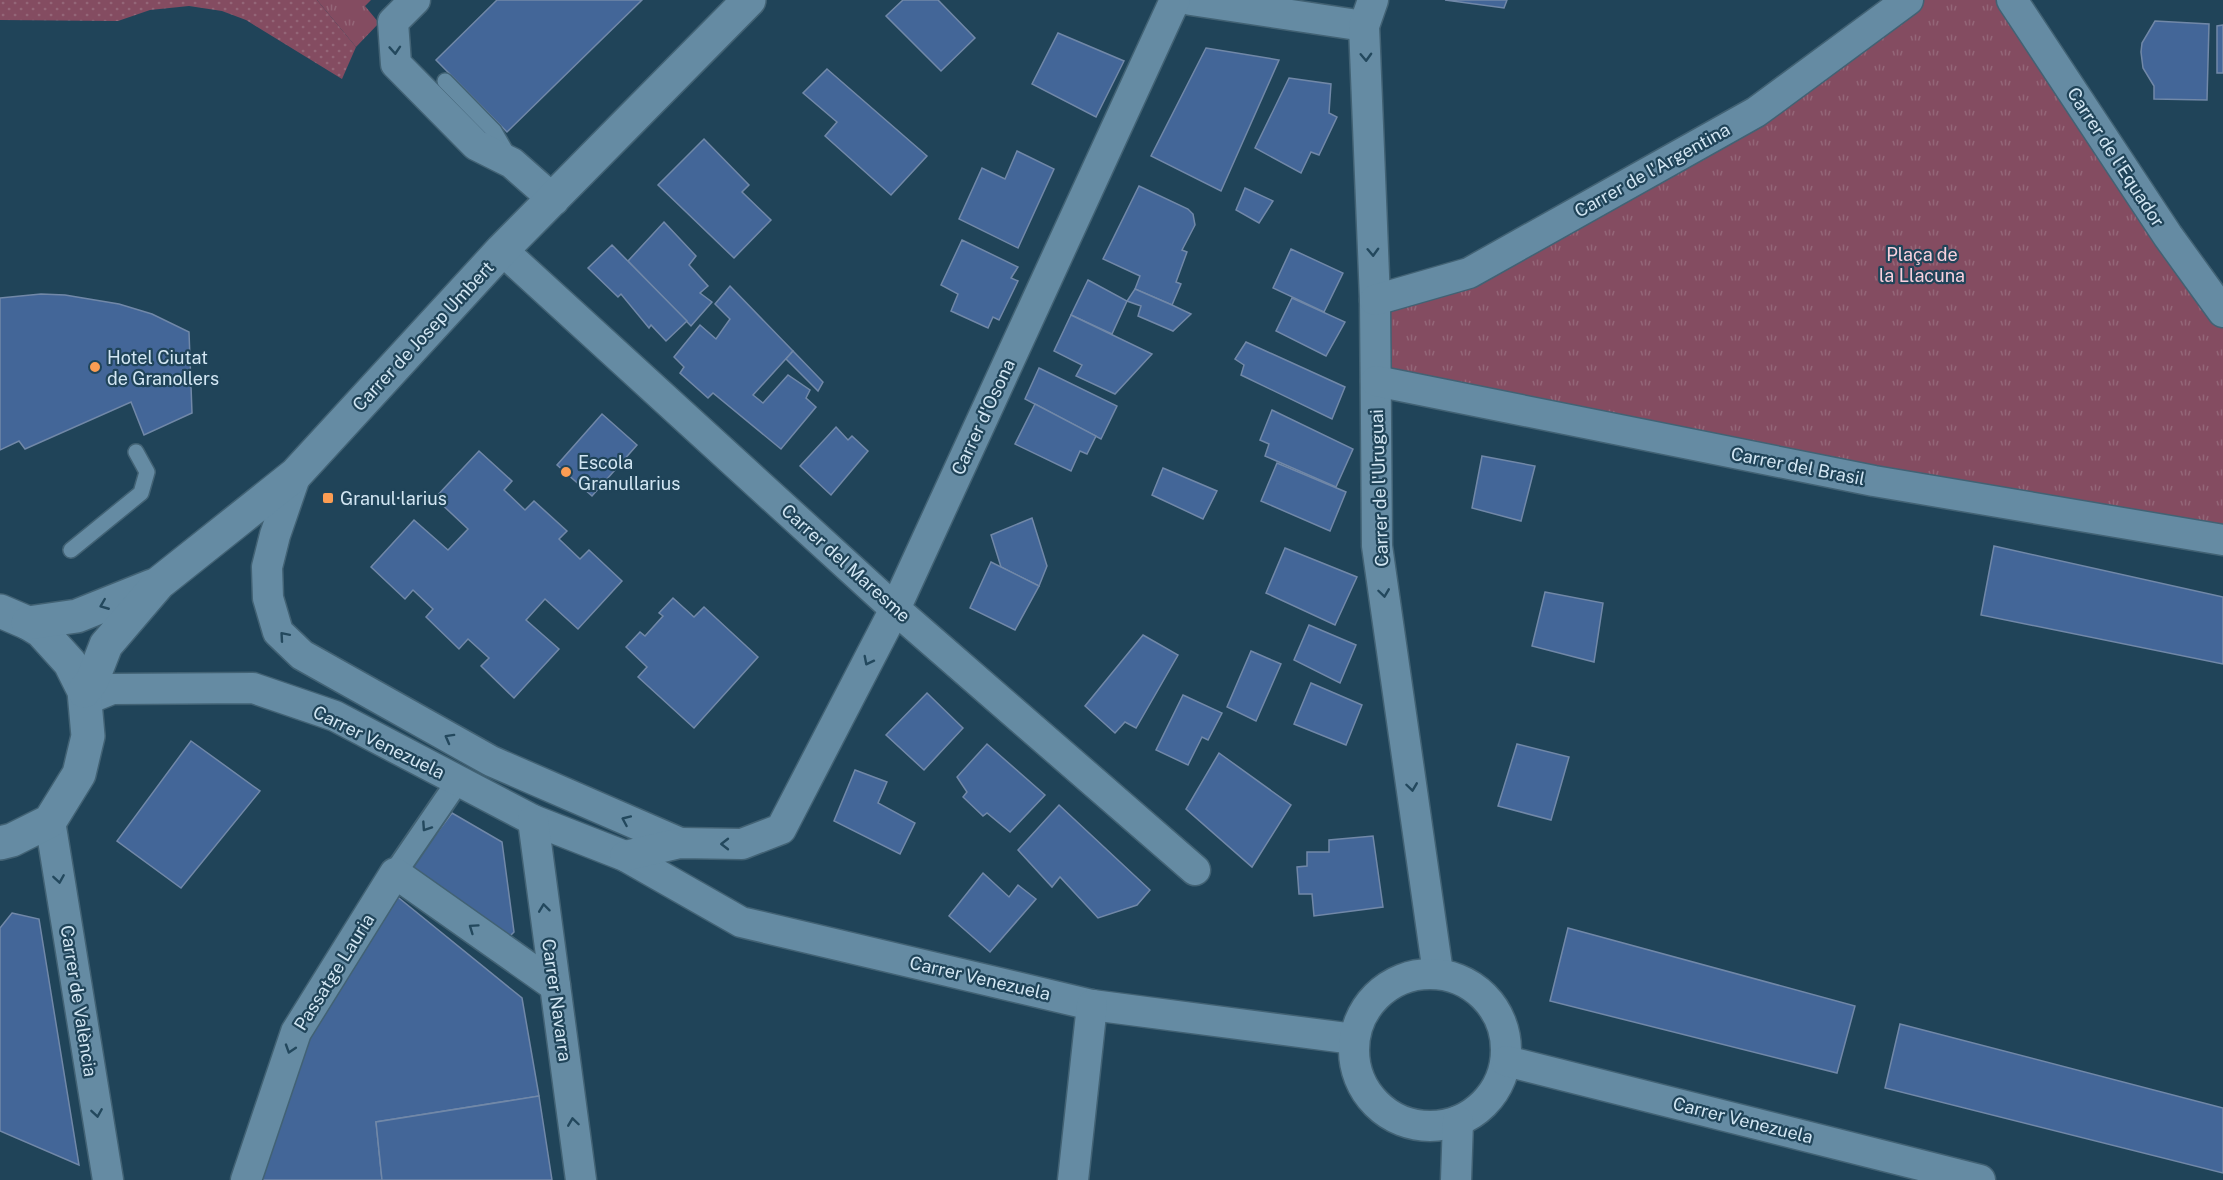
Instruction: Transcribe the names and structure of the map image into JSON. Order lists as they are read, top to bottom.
{
  "streets": {
    "street": [
      "Carrer de l'Equador",
      "Carrer de l'Argentina",
      "Carrer de Josep Umbert",
      "Carrer d'Osona",
      "Carrer del Brasil",
      "Carrer de l'Uruguai",
      "Carrer del Maresme",
      "Carrer Venezuela",
      "Passatge Lauria",
      "Carrer Navarra",
      "Carrer de València"
    ]
  },
  "crossings": [
    ["Carrer de l'Argentina", "Carrer de l'Uruguai"],
    ["Carrer de Josep Umbert", "Carrer del Maresme"],
    ["Carrer de Josep Umbert", "Carrer Venezuela"],
    ["Carrer d'Osona", "Carrer del Maresme"],
    ["Carrer d'Osona", "Carrer Venezuela"],
    ["Carrer del Brasil", "Carrer de l'Uruguai"],
    ["Carrer de l'Uruguai", "Carrer Venezuela"],
    ["Carrer Venezuela", "Passatge Lauria"],
    ["Carrer Venezuela", "Carrer Navarra"]
  ],
  "one_way": [
    "Carrer de l'Uruguai",
    "Passatge Lauria",
    "Carrer Navarra",
    "Carrer de València"
  ],
  "parks": ["Plaça de la Llacuna"],
  "places": {
    "other": ["Hotel Ciutat de Granollers", "Escola Granullarius"],
    "transit": ["Granul·larius"]
  }
}
